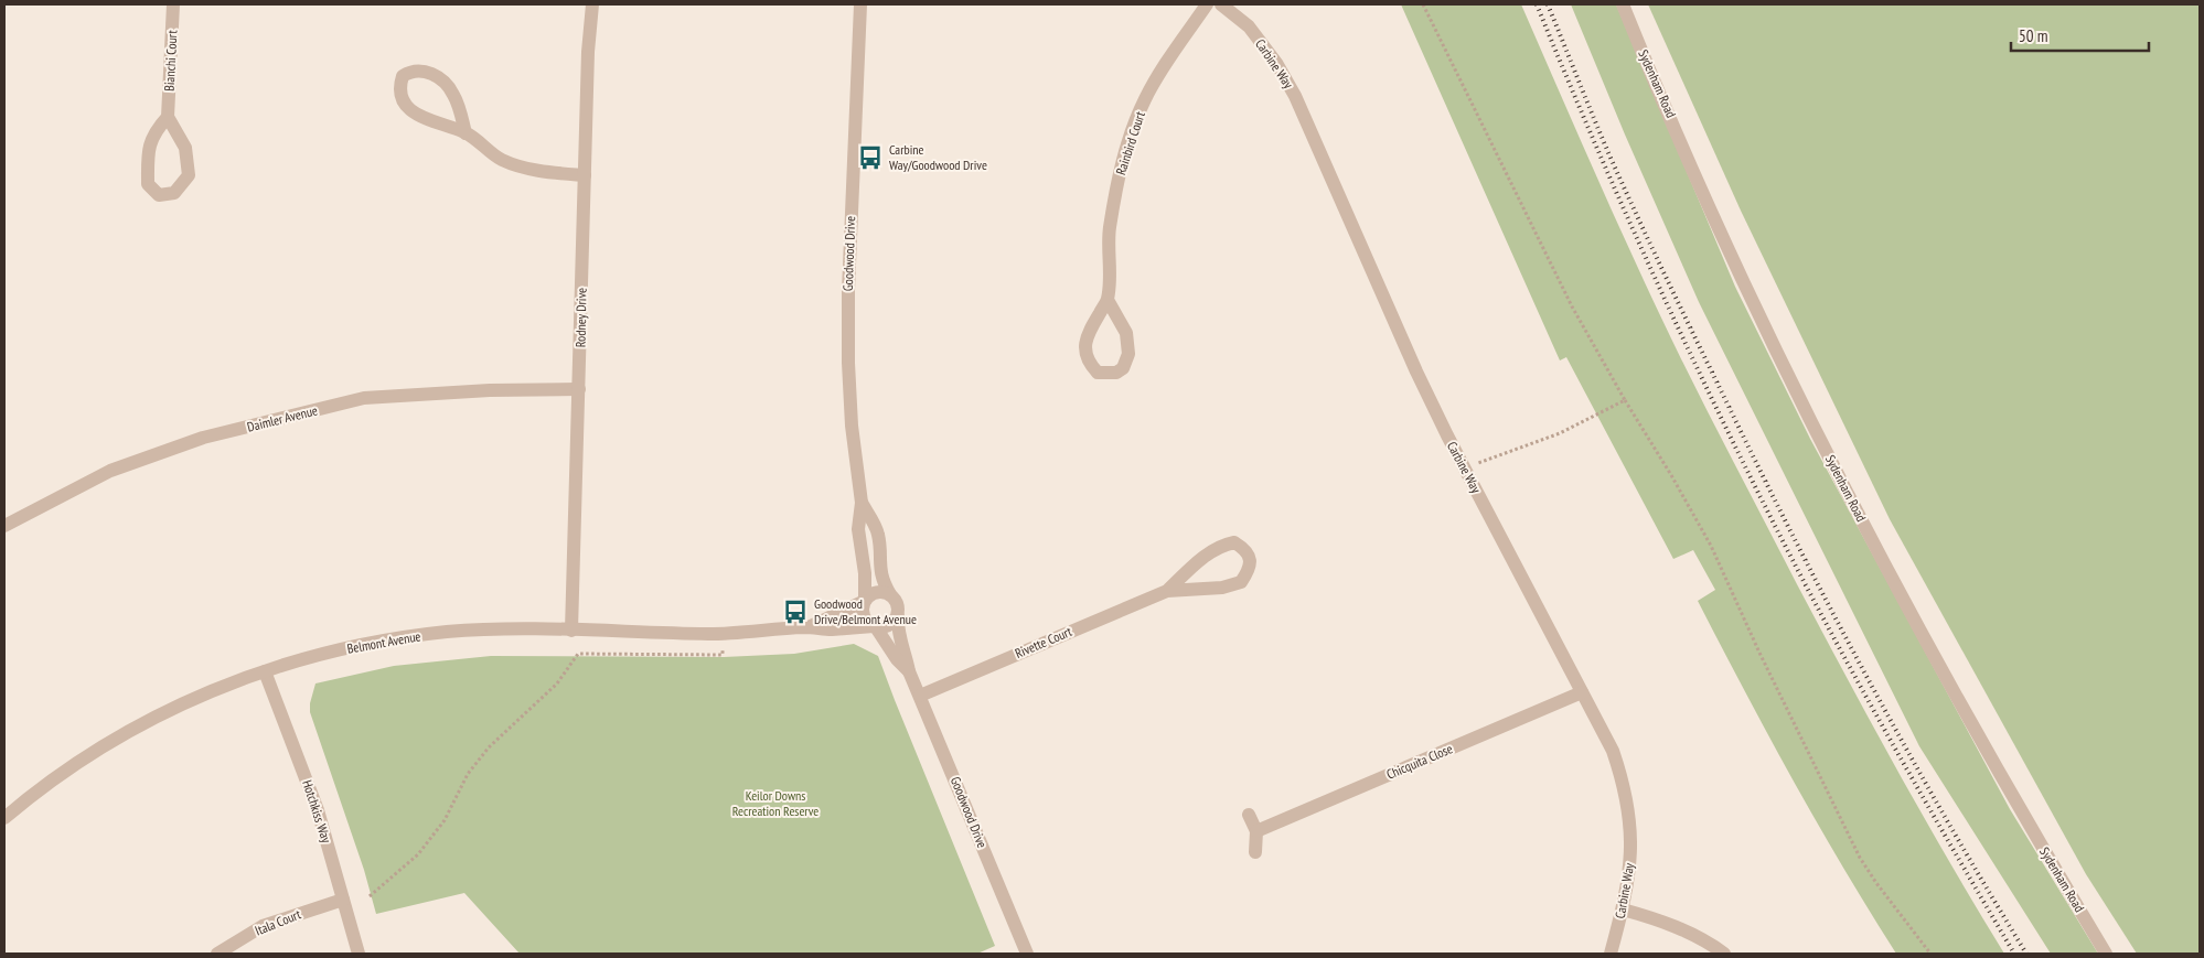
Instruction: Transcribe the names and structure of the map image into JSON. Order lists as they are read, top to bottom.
{
  "streets": {
    "street": [
      "Bianchi Court",
      "Carbine Way",
      "Sydenham Road",
      "Rainbird Court",
      "Goodwood Drive",
      "Rodney Drive",
      "Daimler Avenue",
      "Belmont Avenue",
      "Rivette Court",
      "Chicquita Close",
      "Hotchkiss Way",
      "Itala Court"
    ]
  },
  "crossings": [
    ["Carbine Way", "Chicquita Close"],
    ["Goodwood Drive", "Belmont Avenue"],
    ["Goodwood Drive", "Rivette Court"],
    ["Rodney Drive", "Daimler Avenue"],
    ["Rodney Drive", "Belmont Avenue"],
    ["Belmont Avenue", "Hotchkiss Way"],
    ["Hotchkiss Way", "Itala Court"]
  ],
  "parks": ["Keilor Downs Recreation Reserve"],
  "places": {
    "bus stop": ["Carbine Way/Goodwood Drive", "Goodwood Drive/Belmont Avenue"]
  },
  "scale_bar": "50 m"
}
